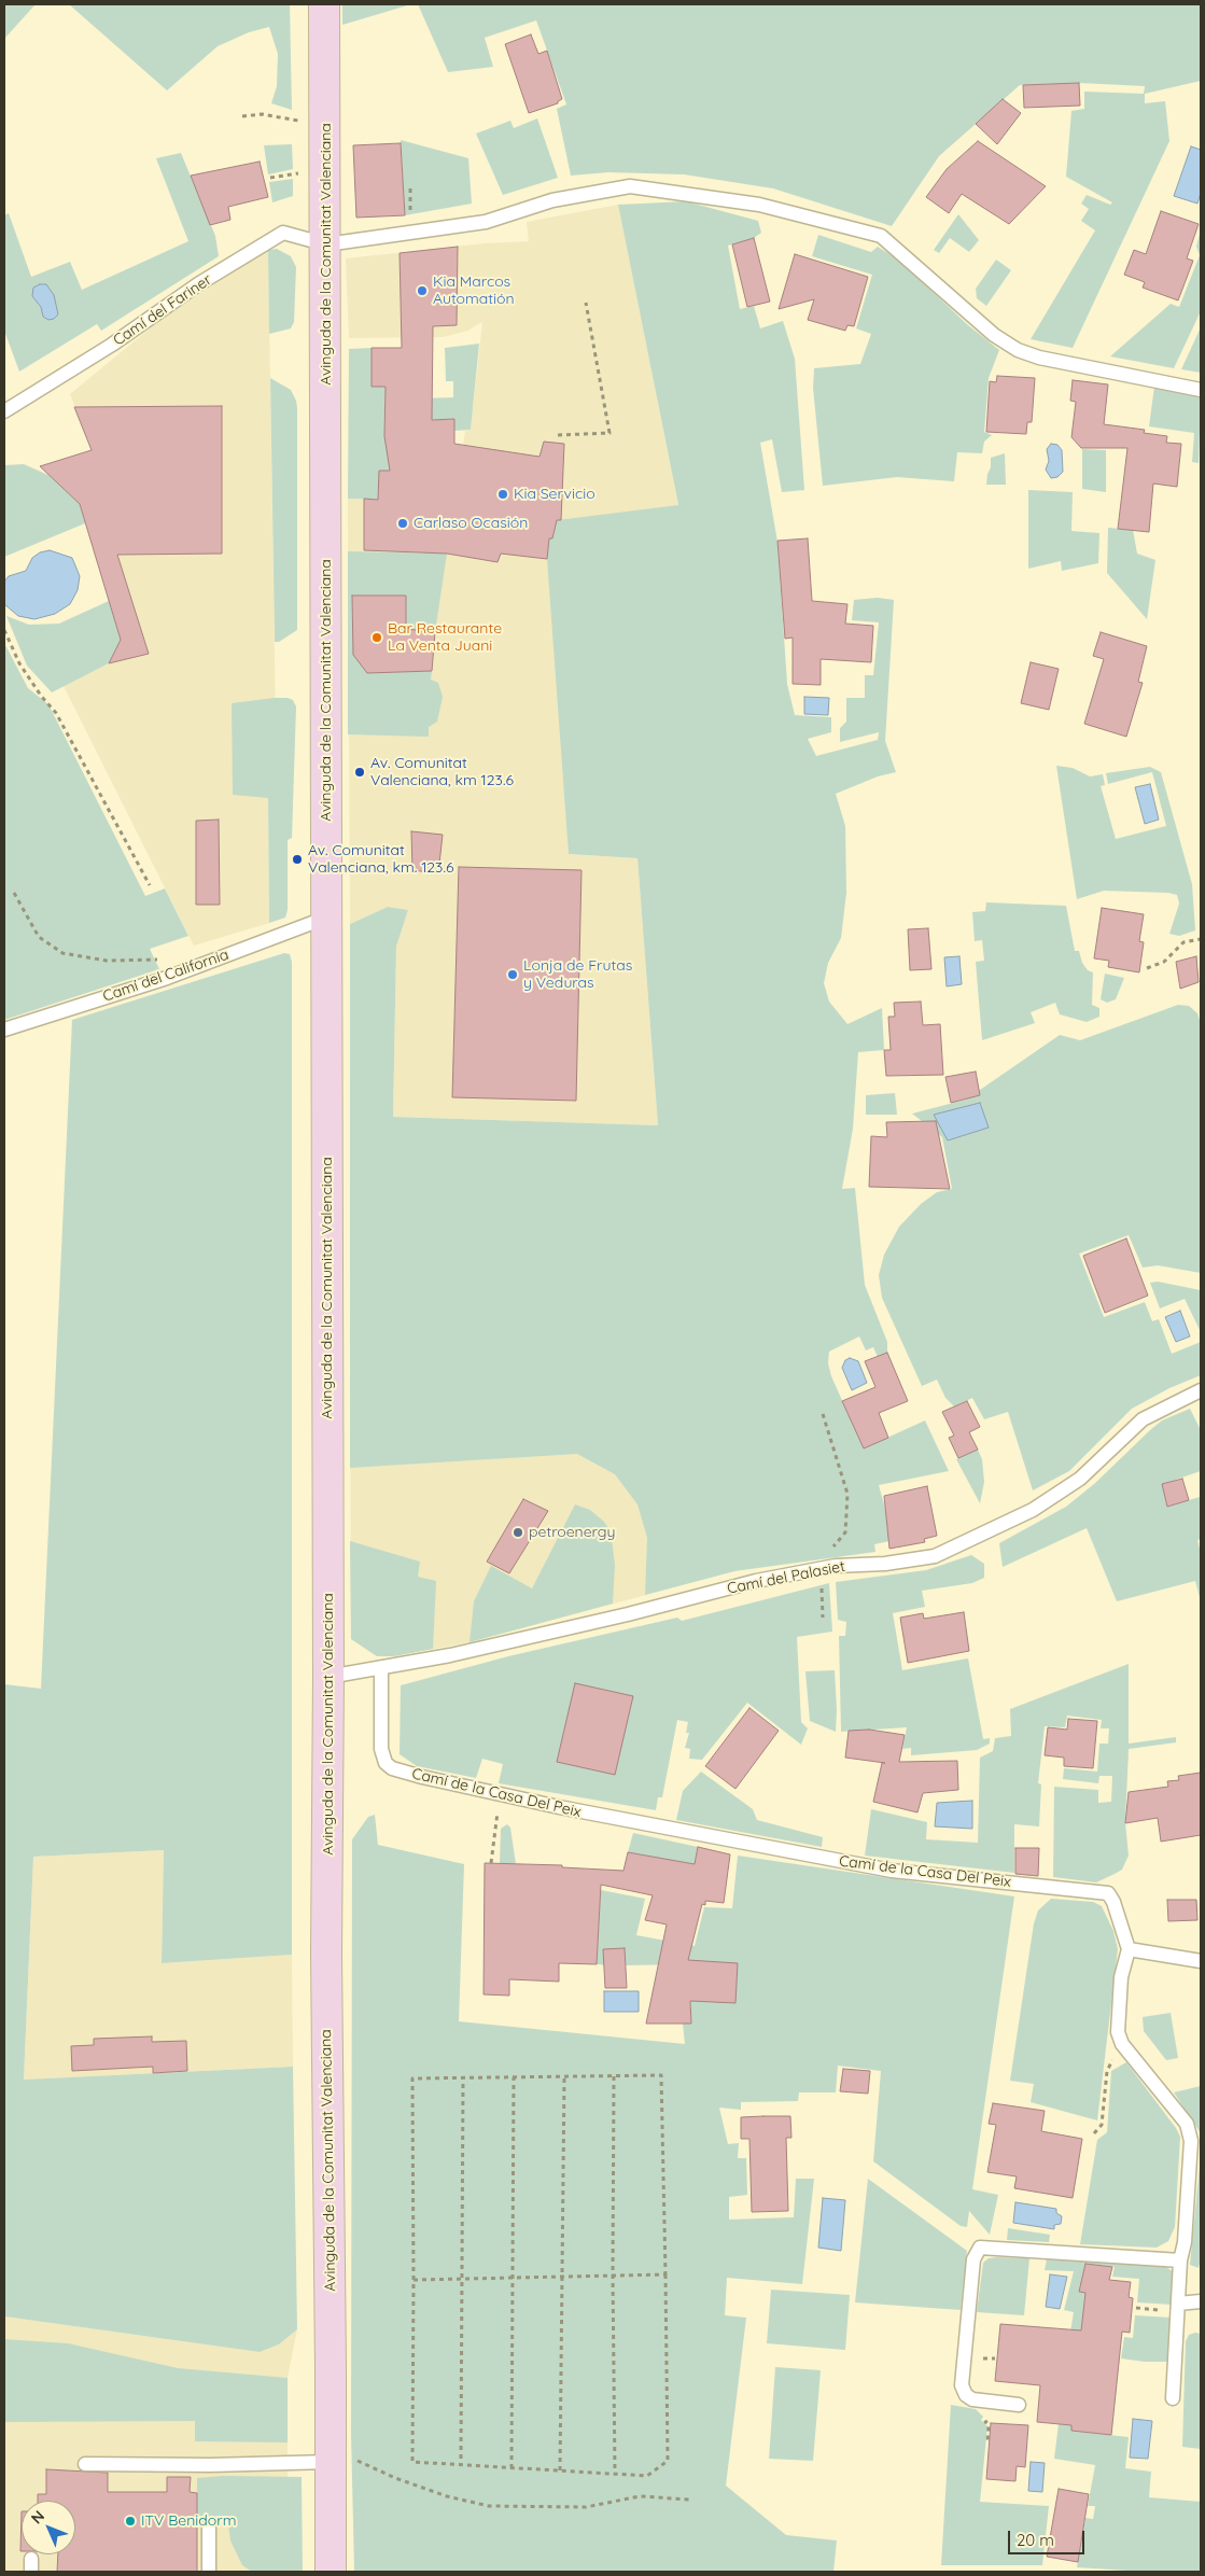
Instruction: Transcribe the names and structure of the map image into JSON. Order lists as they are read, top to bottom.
{
  "streets": {
    "main road": ["Avinguda de la Comunitat Valenciana"],
    "lane": [
      "Camí del Fariner",
      "Camí del California",
      "Camí del Palasiet",
      "Camí de la Casa Del Peix"
    ]
  },
  "crossings": [
    ["Avinguda de la Comunitat Valenciana", "Camí del Fariner"],
    ["Avinguda de la Comunitat Valenciana", "Camí del California"],
    ["Avinguda de la Comunitat Valenciana", "Camí del Palasiet"],
    ["Camí del Palasiet", "Camí de la Casa Del Peix"]
  ],
  "places": [
    "Kia Marcos Automatión",
    "Kia Servicio",
    "Carlaso Ocasión",
    "Bar Restaurante La Venta Juani",
    "Av. Comunitat Valenciana, km 123.6",
    "Av. Comunitat Valenciana, km. 123.6",
    "Lonja de Frutas y Veduras",
    "petroenergy",
    "ITV Benidorm"
  ],
  "scale_bar": "20 m",
  "north": "top left"
}
